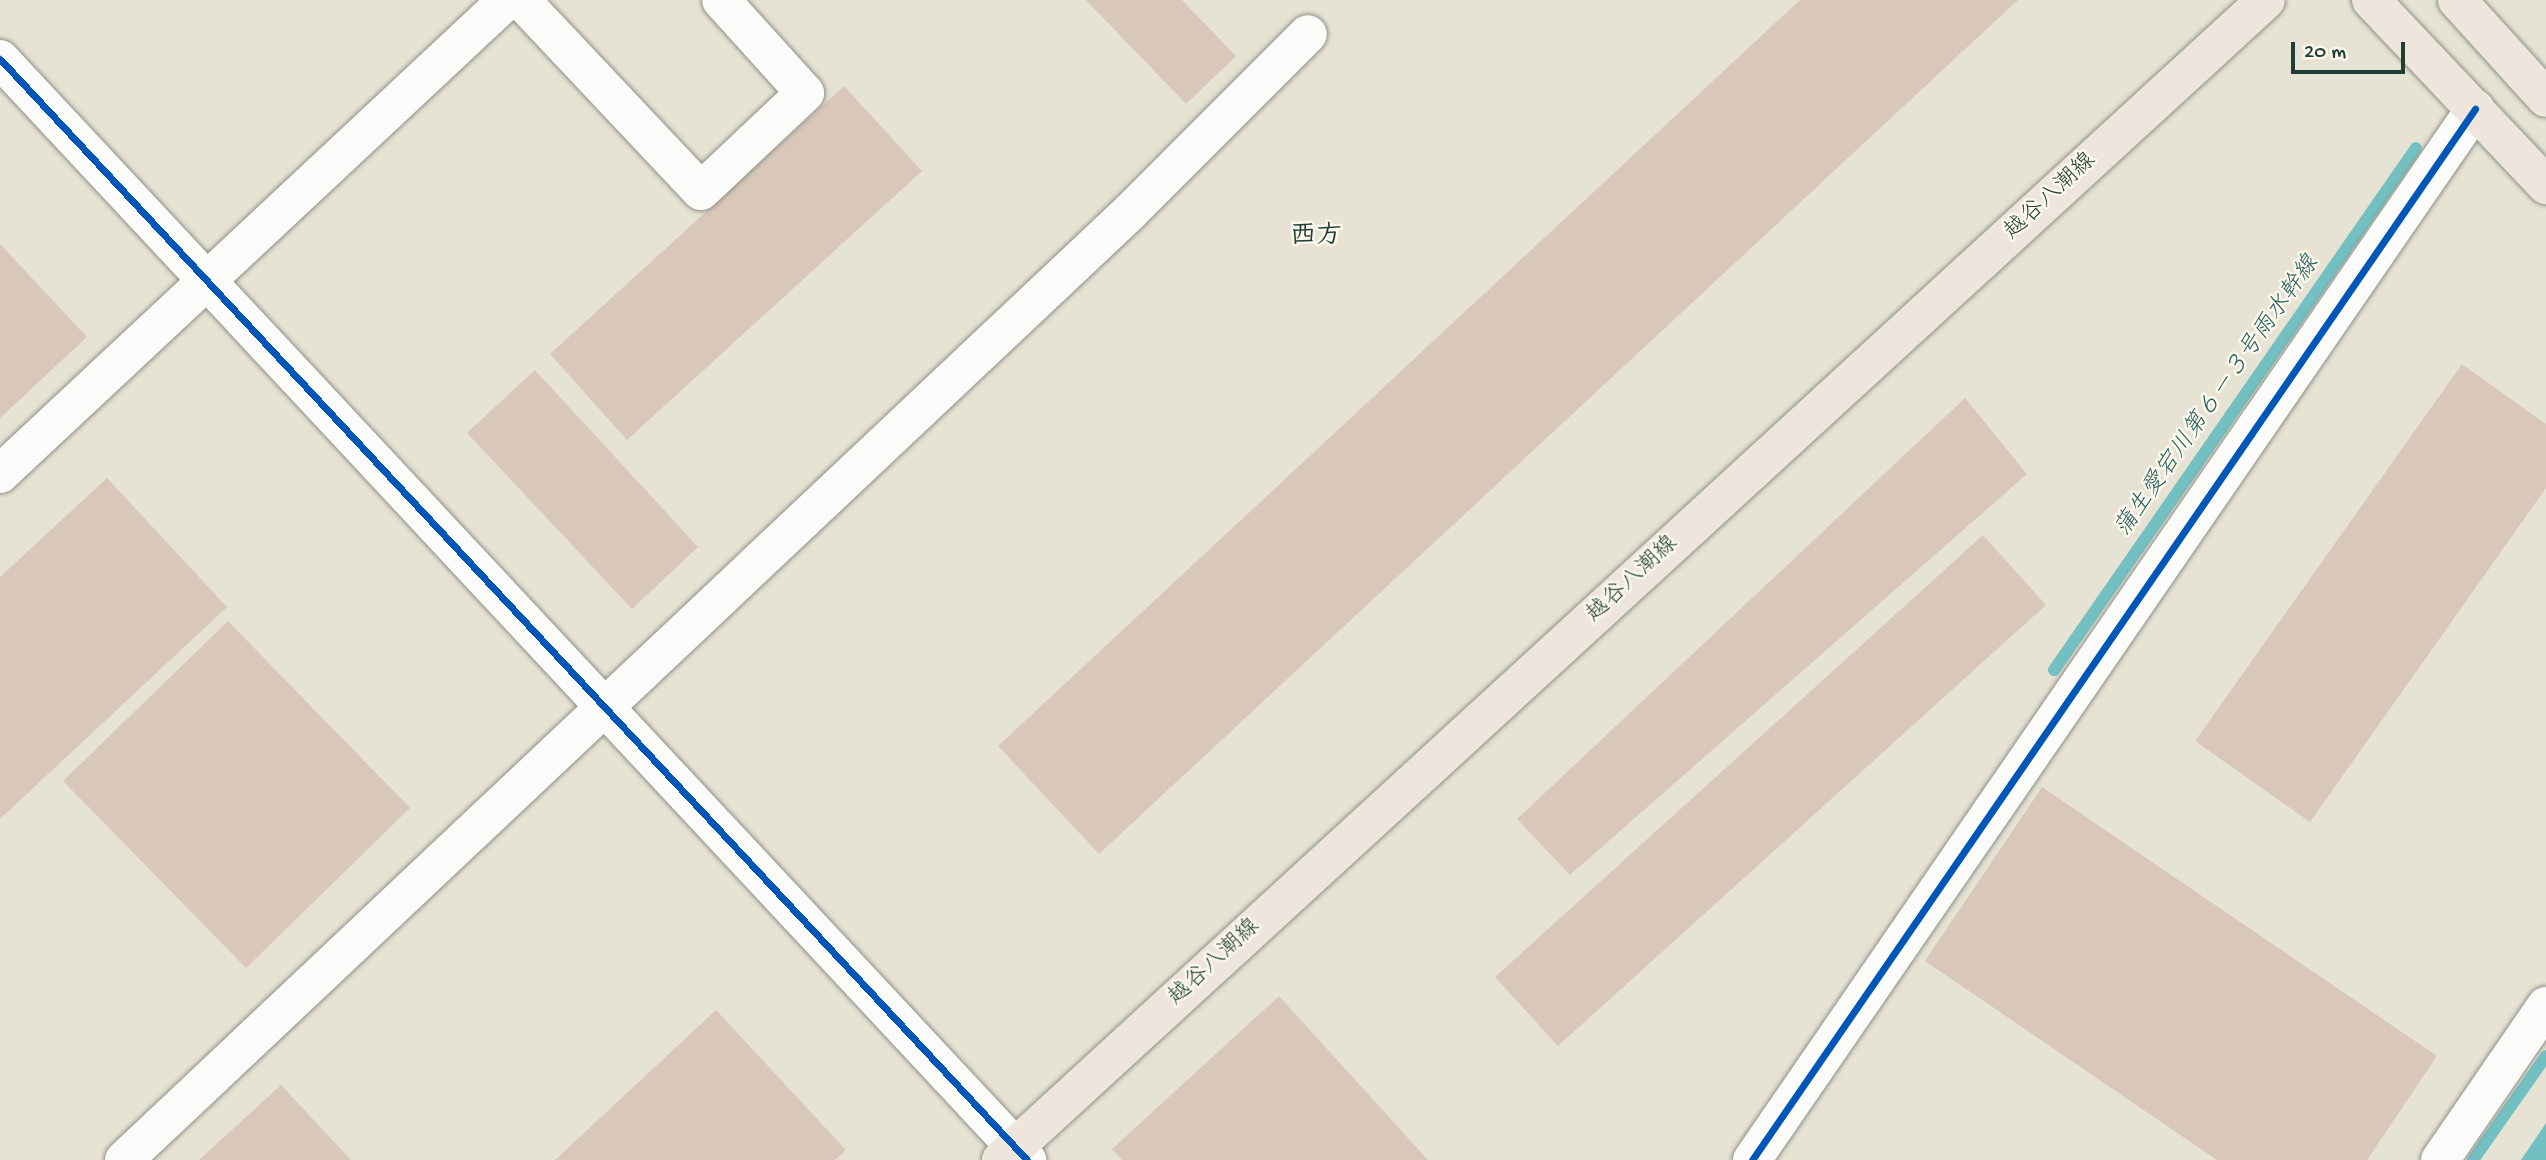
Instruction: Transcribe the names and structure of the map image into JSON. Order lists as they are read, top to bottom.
{
  "streets": {
    "main road": ["越谷八潮線"]
  },
  "districts": ["西方"],
  "water": ["蒲生愛宕川第６ー３号雨水幹線"],
  "scale_bar": "20 m"
}
